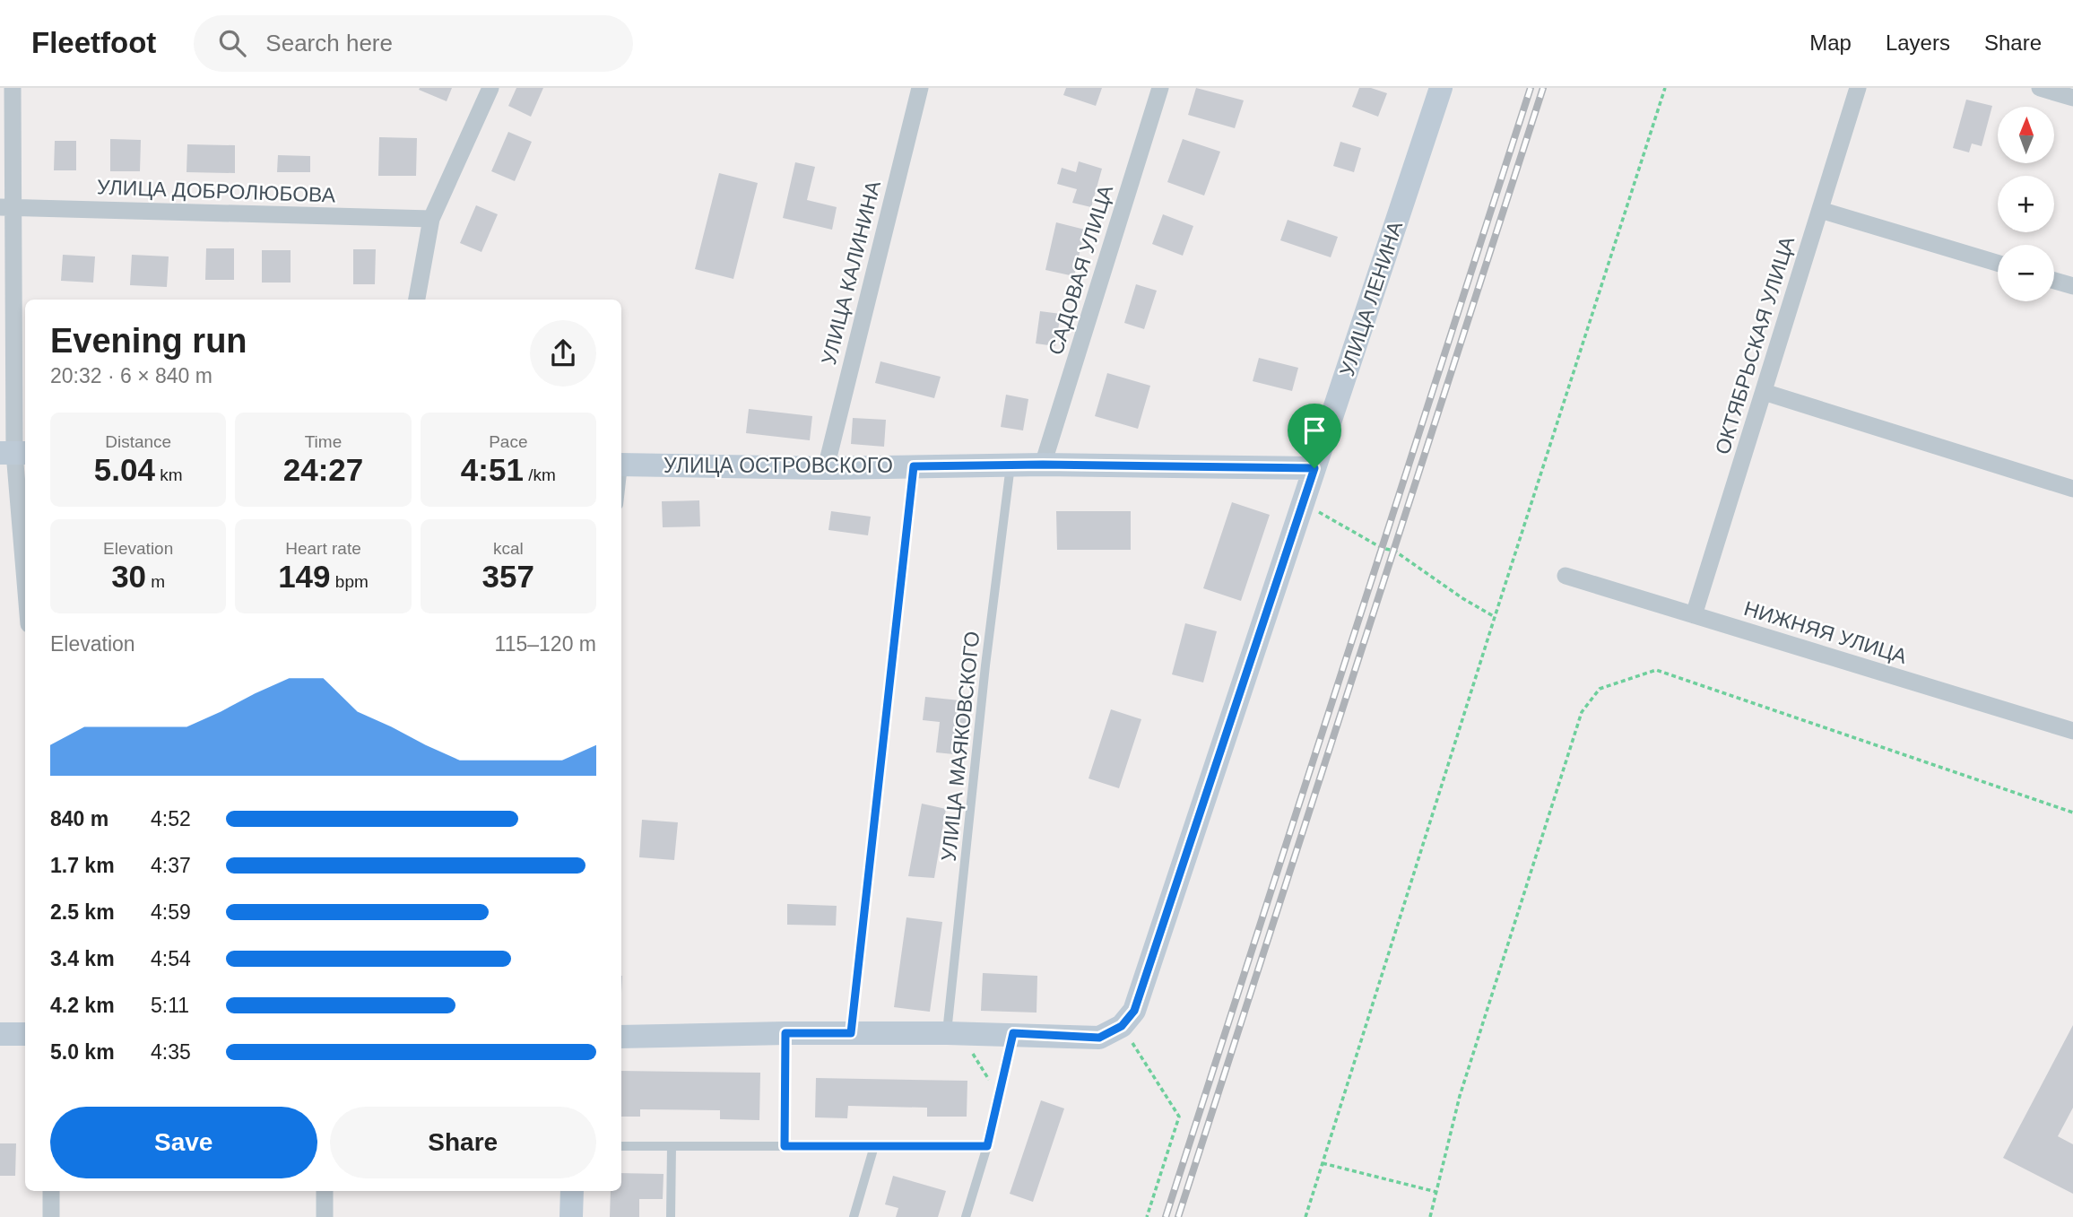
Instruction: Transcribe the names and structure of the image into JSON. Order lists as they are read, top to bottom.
{
  "streets": {
    "street": [
      "УЛИЦА ДОБРОЛЮБОВА",
      "САДОВАЯ УЛИЦА",
      "УЛИЦА КАЛИНИНА",
      "УЛИЦА ЛЕНИНА",
      "ОКТЯБРЬСКАЯ УЛИЦА",
      "УЛИЦА ОСТРОВСКОГО",
      "НИЖНЯЯ УЛИЦА"
    ],
    "lane": ["УЛИЦА МАЯКОВСКОГО"]
  },
  "crossings": [
    ["САДОВАЯ УЛИЦА", "УЛИЦА ОСТРОВСКОГО"],
    ["УЛИЦА КАЛИНИНА", "УЛИЦА ОСТРОВСКОГО"],
    ["УЛИЦА ЛЕНИНА", "УЛИЦА ОСТРОВСКОГО"],
    ["ОКТЯБРЬСКАЯ УЛИЦА", "НИЖНЯЯ УЛИЦА"],
    ["УЛИЦА ОСТРОВСКОГО", "УЛИЦА МАЯКОВСКОГО"]
  ],
  "north": "top",
  "page": {
    "header": "Fleetfoot",
    "search": "Search here",
    "nav": ["Map", "Layers", "Share"],
    "map_buttons": ["+", "−"],
    "heading": ["Evening run", "20:32 · 6 × 840 m"],
    "stats": [
      ["Distance", "5.04 km"],
      ["Time", "24:27"],
      ["Pace", "4:51 /km"],
      ["Elevation", "30 m"],
      ["Heart rate", "149 bpm"],
      ["kcal", "357"]
    ],
    "chart": ["Elevation", "115–120 m"],
    "list": [
      {
        "name": "840 m",
        "note": "4:52"
      },
      {
        "name": "1.7 km",
        "note": "4:37"
      },
      {
        "name": "2.5 km",
        "note": "4:59"
      },
      {
        "name": "3.4 km",
        "note": "4:54"
      },
      {
        "name": "4.2 km",
        "note": "5:11"
      },
      {
        "name": "5.0 km",
        "note": "4:35"
      }
    ],
    "buttons": ["Save", "Share"]
  }
}
